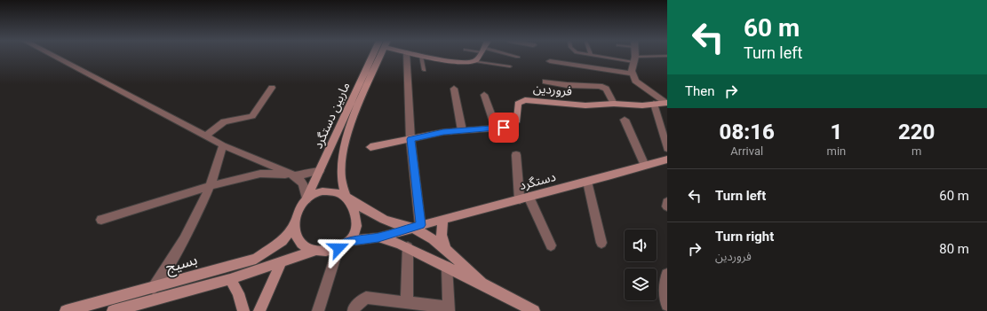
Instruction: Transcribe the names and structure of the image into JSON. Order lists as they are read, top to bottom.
{
  "streets": {
    "main road": [
      "فروردین",
      "ماربین دستگرد",
      "دستگرد",
      "بسیج"
    ]
  },
  "crossings": [
    ["ماربین دستگرد", "دستگرد"],
    ["ماربین دستگرد", "بسیج"],
    ["دستگرد", "بسیج"]
  ],
  "page": {
    "turn": ["60 m", "Turn left"],
    "then": "Then",
    "eta": [
      "08:16",
      "Arrival",
      "1",
      "min",
      "220",
      "m"
    ],
    "list": [
      {
        "name": "Turn left",
        "value": "60 m"
      },
      {
        "name": "Turn right",
        "note": "فروردین",
        "value": "80 m"
      }
    ]
  }
}
